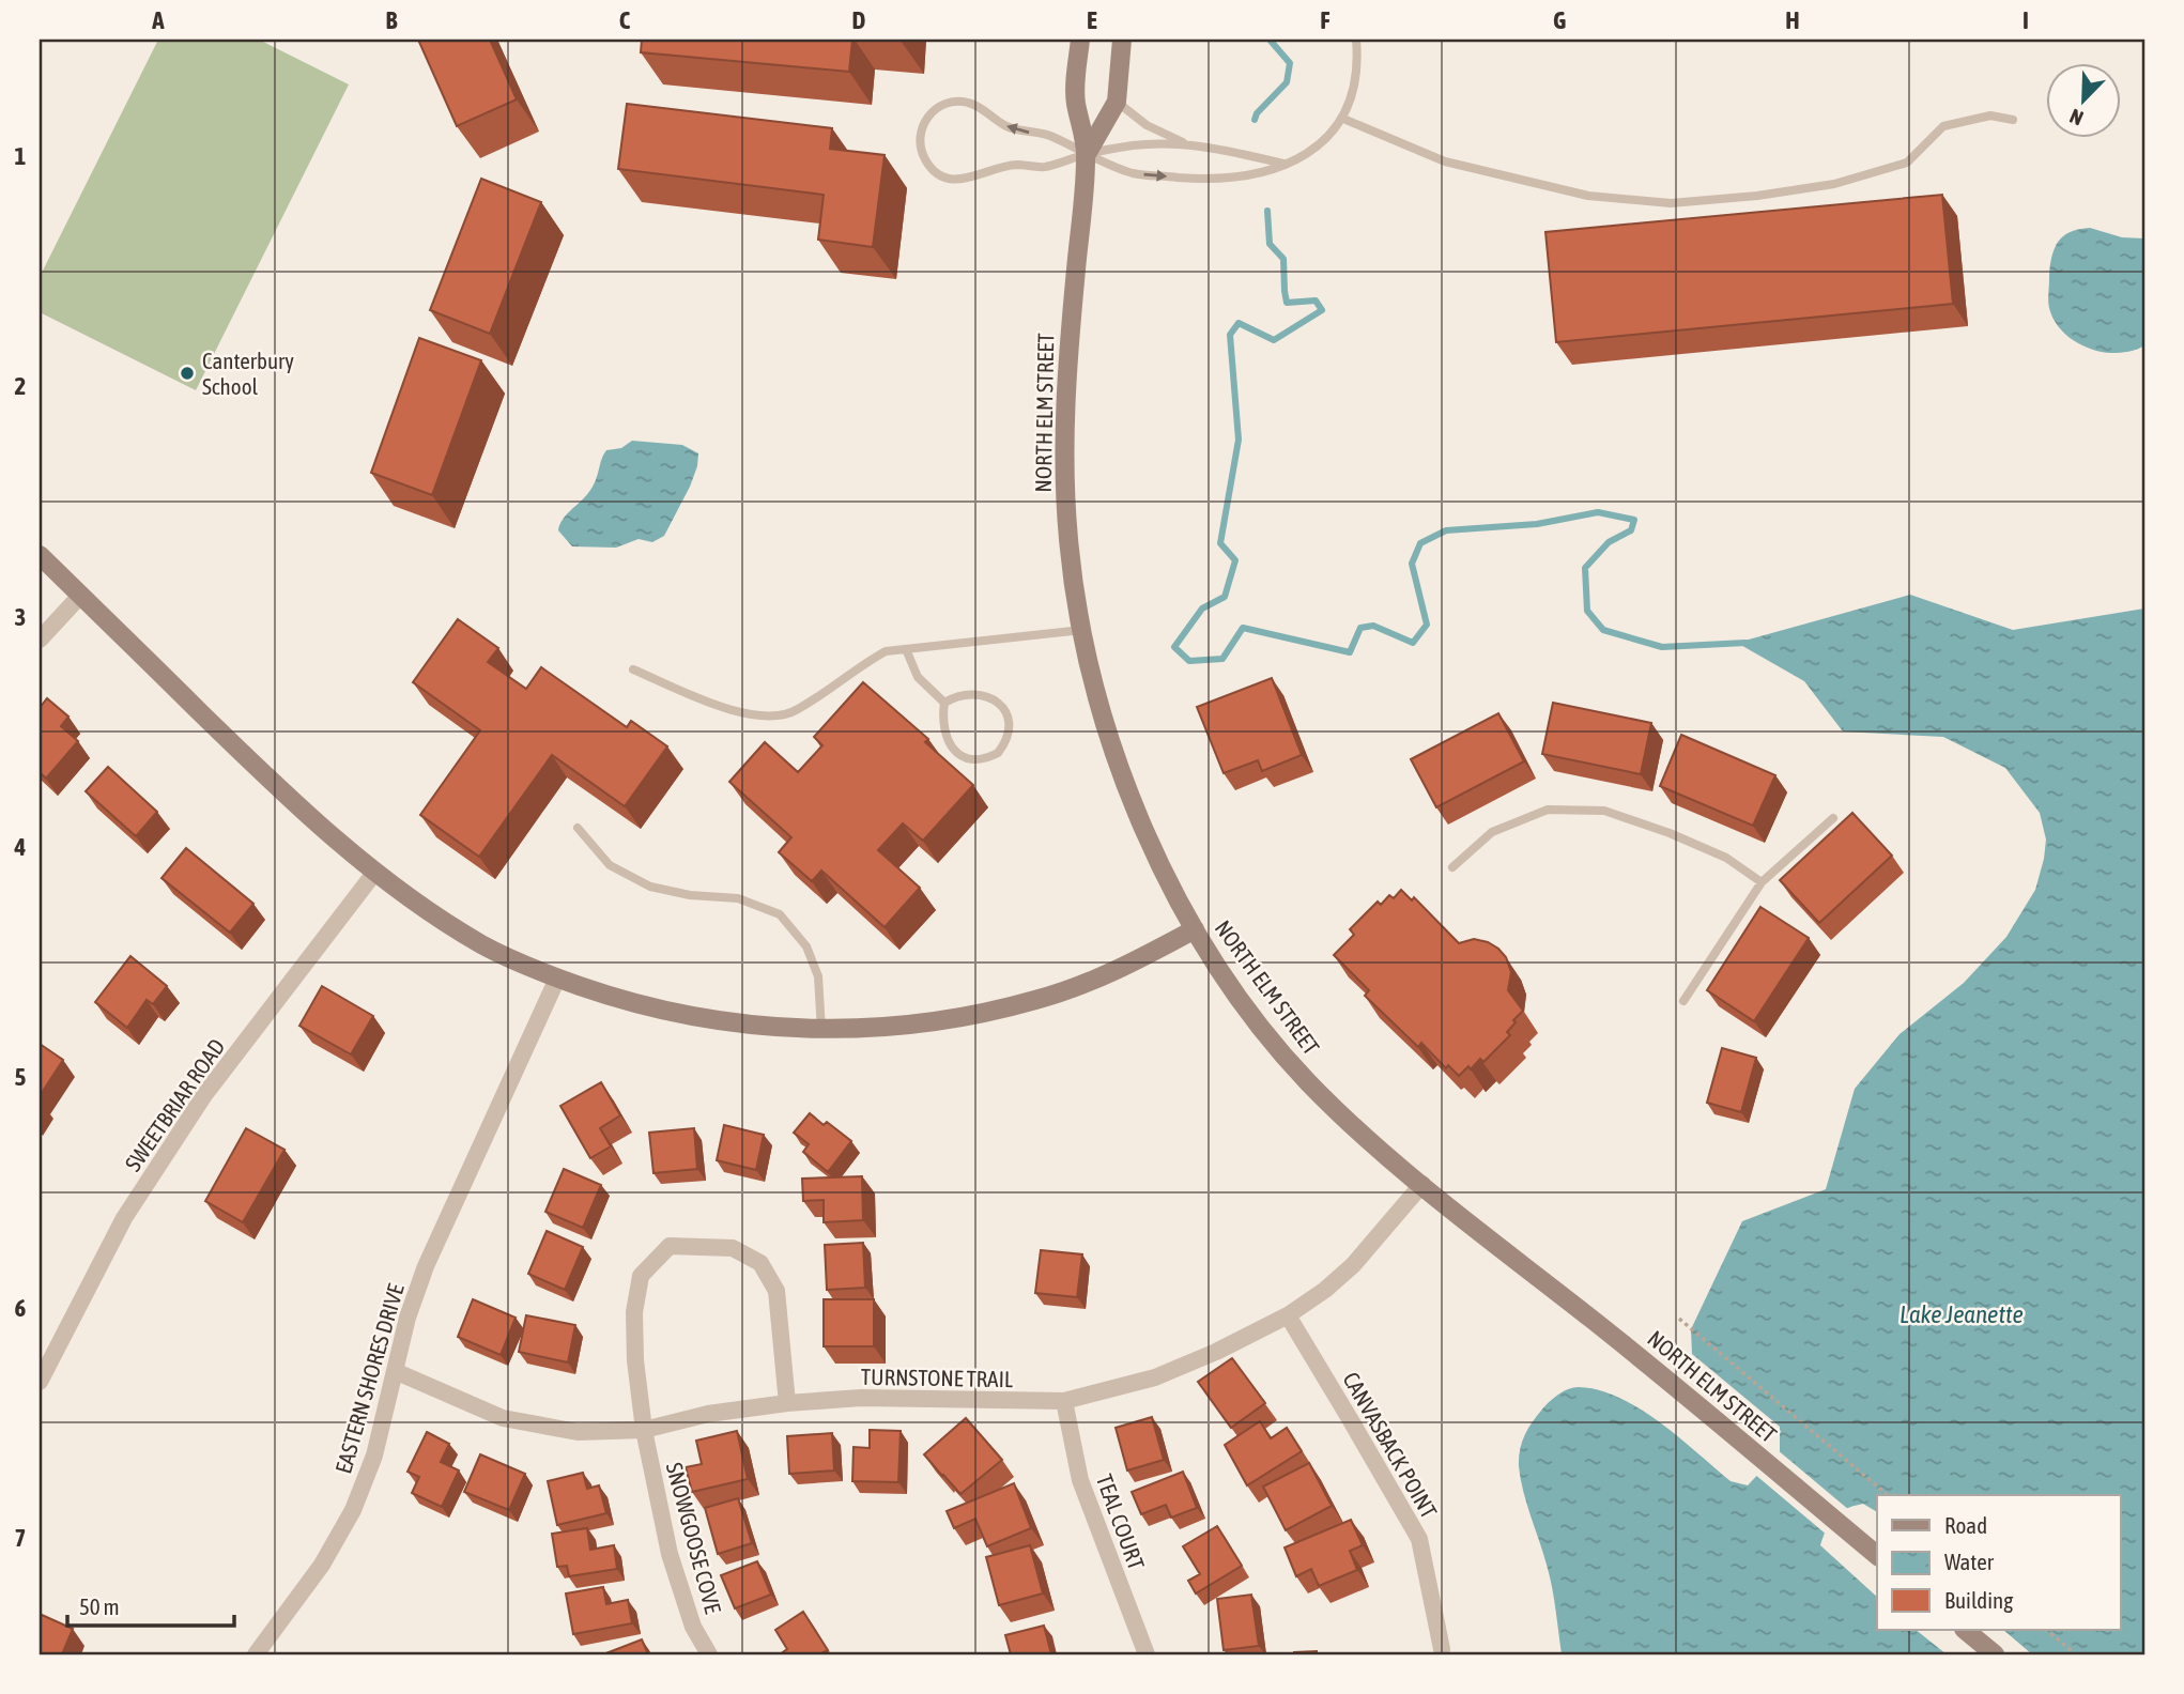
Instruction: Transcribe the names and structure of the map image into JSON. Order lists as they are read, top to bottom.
{
  "streets": {
    "main road": ["NORTH ELM STREET"],
    "street": [
      "SWEETBRIAR ROAD",
      "TURNSTONE TRAIL",
      "EASTERN SHORES DRIVE",
      "CANVASBACK POINT",
      "TEAL COURT",
      "SNOWGOOSE COVE"
    ]
  },
  "crossings": [
    ["NORTH ELM STREET", "TURNSTONE TRAIL"],
    ["TURNSTONE TRAIL", "EASTERN SHORES DRIVE"],
    ["TURNSTONE TRAIL", "CANVASBACK POINT"],
    ["TURNSTONE TRAIL", "TEAL COURT"],
    ["TURNSTONE TRAIL", "SNOWGOOSE COVE"]
  ],
  "water": ["Lake Jeanette"],
  "places": ["Canterbury School"],
  "legend": ["Road", "Water", "Building"],
  "scale_bar": "50 m",
  "north": "bottom left",
  "grid": {
    "columns": [
      "A",
      "B",
      "C",
      "D",
      "E",
      "F",
      "G",
      "H",
      "I"
    ],
    "rows": [
      "1",
      "2",
      "3",
      "4",
      "5",
      "6",
      "7"
    ]
  }
}
